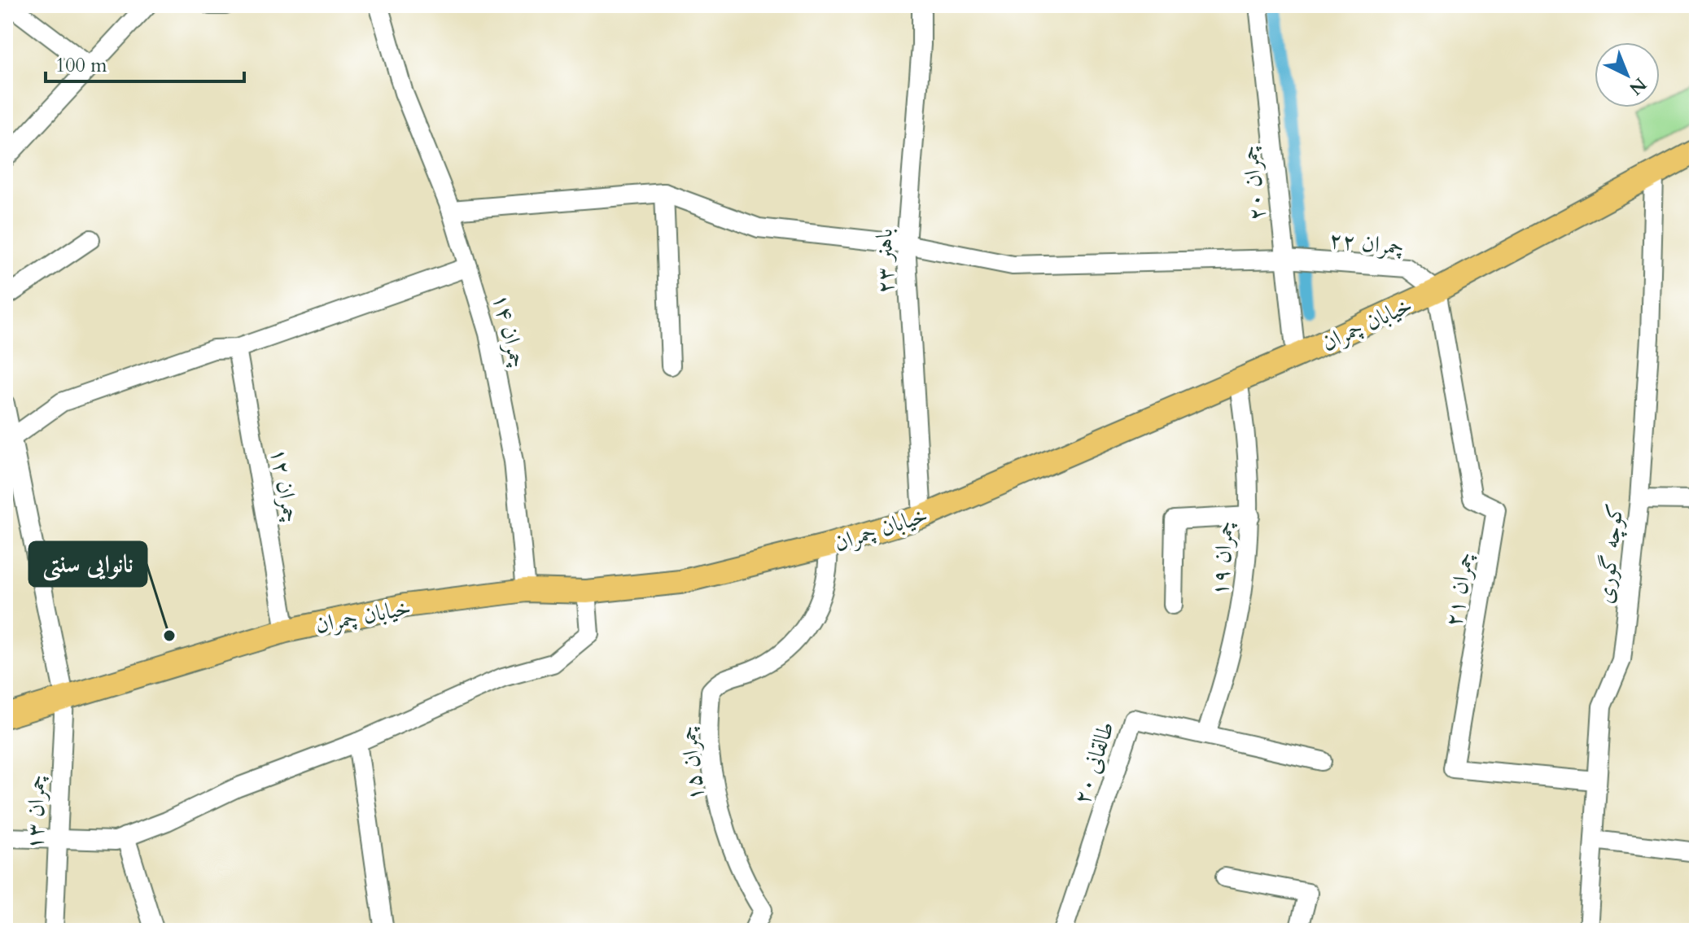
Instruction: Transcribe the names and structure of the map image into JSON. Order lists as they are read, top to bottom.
{
  "streets": {
    "main road": ["خیابان چمران"],
    "street": [
      "چمران ۲۰",
      "چمران ۲۲",
      "باهنر ۲۳",
      "چمران ۱۴",
      "چمران ۱۲",
      "کوچه گوری",
      "چمران ۱۹",
      "چمران ۲۱",
      "طالقانی ۲۰",
      "چمران ۱۵",
      "چمران ۱۳"
    ]
  },
  "crossings": [
    ["چمران ۲۰", "چمران ۲۲"],
    ["چمران ۲۰", "خیابان چمران"],
    ["چمران ۲۲", "باهنر ۲۳"],
    ["چمران ۲۲", "خیابان چمران"],
    ["چمران ۲۲", "چمران ۲۱"],
    ["باهنر ۲۳", "خیابان چمران"],
    ["خیابان چمران", "چمران ۱۴"],
    ["خیابان چمران", "چمران ۱۲"],
    ["خیابان چمران", "کوچه گوری"],
    ["خیابان چمران", "چمران ۱۹"],
    ["خیابان چمران", "چمران ۲۱"],
    ["خیابان چمران", "چمران ۱۵"],
    ["خیابان چمران", "چمران ۱۳"],
    ["کوچه گوری", "چمران ۲۱"],
    ["چمران ۱۹", "طالقانی ۲۰"]
  ],
  "places": ["نانوایی سنتی"],
  "scale_bar": "100 m",
  "north": "bottom right"
}
